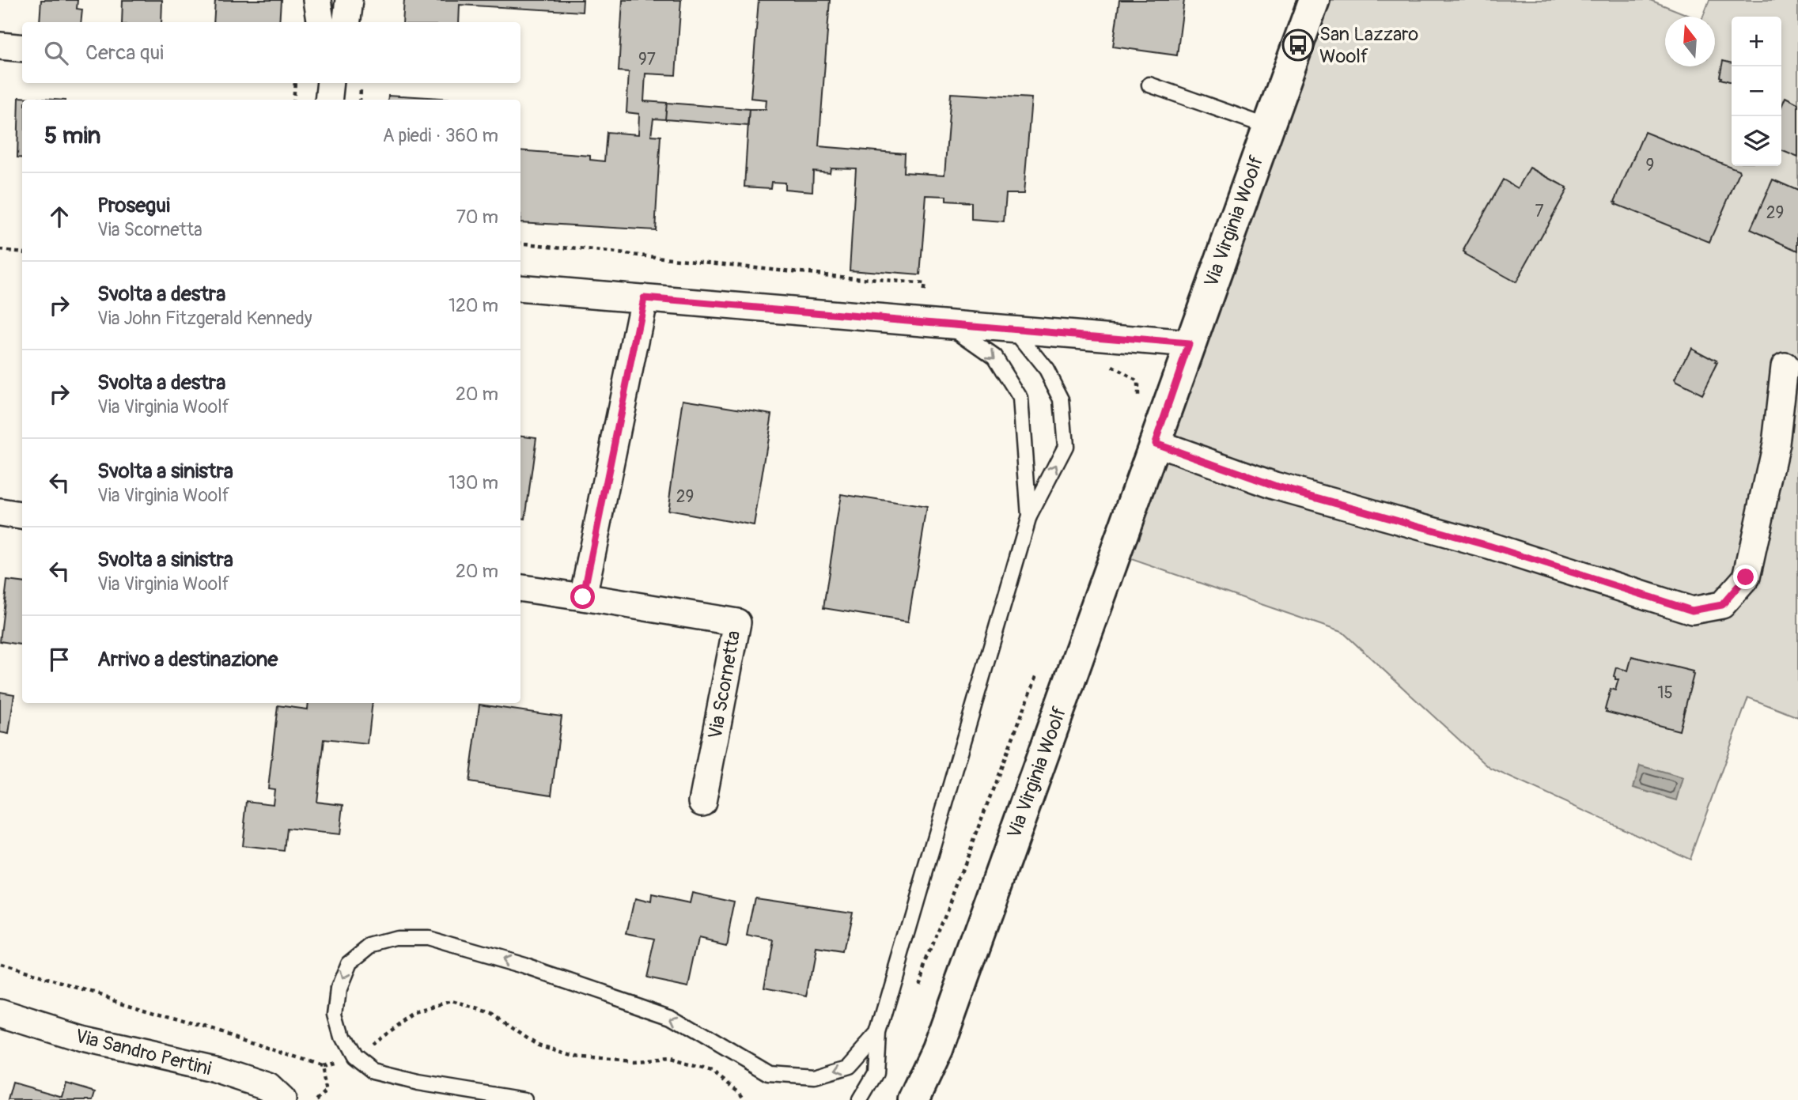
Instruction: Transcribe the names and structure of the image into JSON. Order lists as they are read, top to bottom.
{
  "streets": {
    "street": ["Via Virginia Woolf", "Via Scornetta", "Via Sandro Pertini"]
  },
  "places": {
    "bus stop": ["San Lazzaro Woolf"]
  },
  "house_numbers": [
    "97",
    "9",
    "7",
    "29",
    "29",
    "15"
  ],
  "north": "top",
  "page": {
    "map_buttons": ["+", "−"],
    "search": "Cerca qui",
    "heading": ["5 min", "A piedi · 360 m"],
    "list": [
      ["Prosegui", "Via Scornetta", "70 m"],
      ["Svolta a destra", "Via John Fitzgerald Kennedy", "120 m"],
      ["Svolta a destra", "Via Virginia Woolf", "20 m"],
      ["Svolta a sinistra", "Via Virginia Woolf", "130 m"],
      ["Svolta a sinistra", "Via Virginia Woolf", "20 m"],
      "Arrivo a destinazione"
    ]
  }
}
